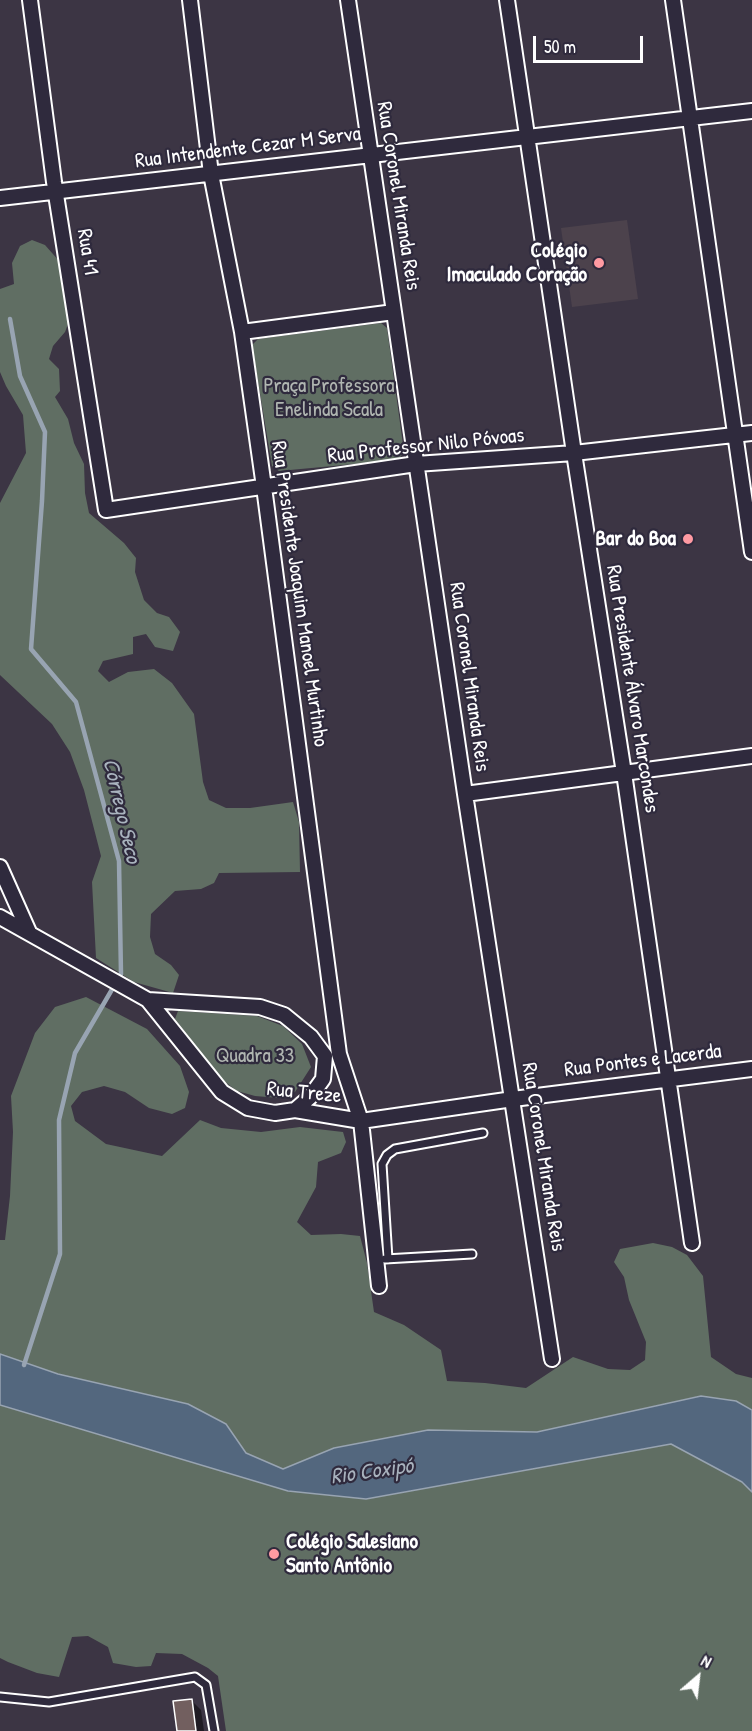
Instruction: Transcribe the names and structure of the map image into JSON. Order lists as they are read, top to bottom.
{
  "streets": {
    "street": [
      "Rua Intendente Cezar M Serva",
      "Rua Coronel Miranda Reis",
      "Rua 41",
      "Rua Professor Nilo Póvoas",
      "Rua Presidente Joaquim Manoel Murtinho",
      "Rua Presidente Álvaro Marcondes",
      "Rua Pontes e Lacerda",
      "Rua Treze"
    ]
  },
  "crossings": [
    ["Rua Intendente Cezar M Serva", "Rua Coronel Miranda Reis"],
    ["Rua Intendente Cezar M Serva", "Rua 41"],
    ["Rua Intendente Cezar M Serva", "Rua Presidente Joaquim Manoel Murtinho"],
    ["Rua Intendente Cezar M Serva", "Rua Presidente Álvaro Marcondes"],
    ["Rua Coronel Miranda Reis", "Rua Professor Nilo Póvoas"],
    ["Rua Coronel Miranda Reis", "Rua Pontes e Lacerda"],
    ["Rua 41", "Rua Professor Nilo Póvoas"],
    ["Rua Professor Nilo Póvoas", "Rua Presidente Joaquim Manoel Murtinho"],
    ["Rua Professor Nilo Póvoas", "Rua Presidente Álvaro Marcondes"],
    ["Rua Presidente Joaquim Manoel Murtinho", "Rua Pontes e Lacerda"],
    ["Rua Presidente Joaquim Manoel Murtinho", "Rua Treze"],
    ["Rua Presidente Álvaro Marcondes", "Rua Pontes e Lacerda"],
    ["Rua Pontes e Lacerda", "Rua Treze"]
  ],
  "water": ["Córrego Seco", "Rio Coxipó"],
  "parks": ["Praça Professora Enelinda Scala", "Quadra 33"],
  "places": ["Colégio Imaculado Coração", "Bar do Boa", "Colégio Salesiano Santo Antônio"],
  "scale_bar": "50 m",
  "north": "top right"
}
